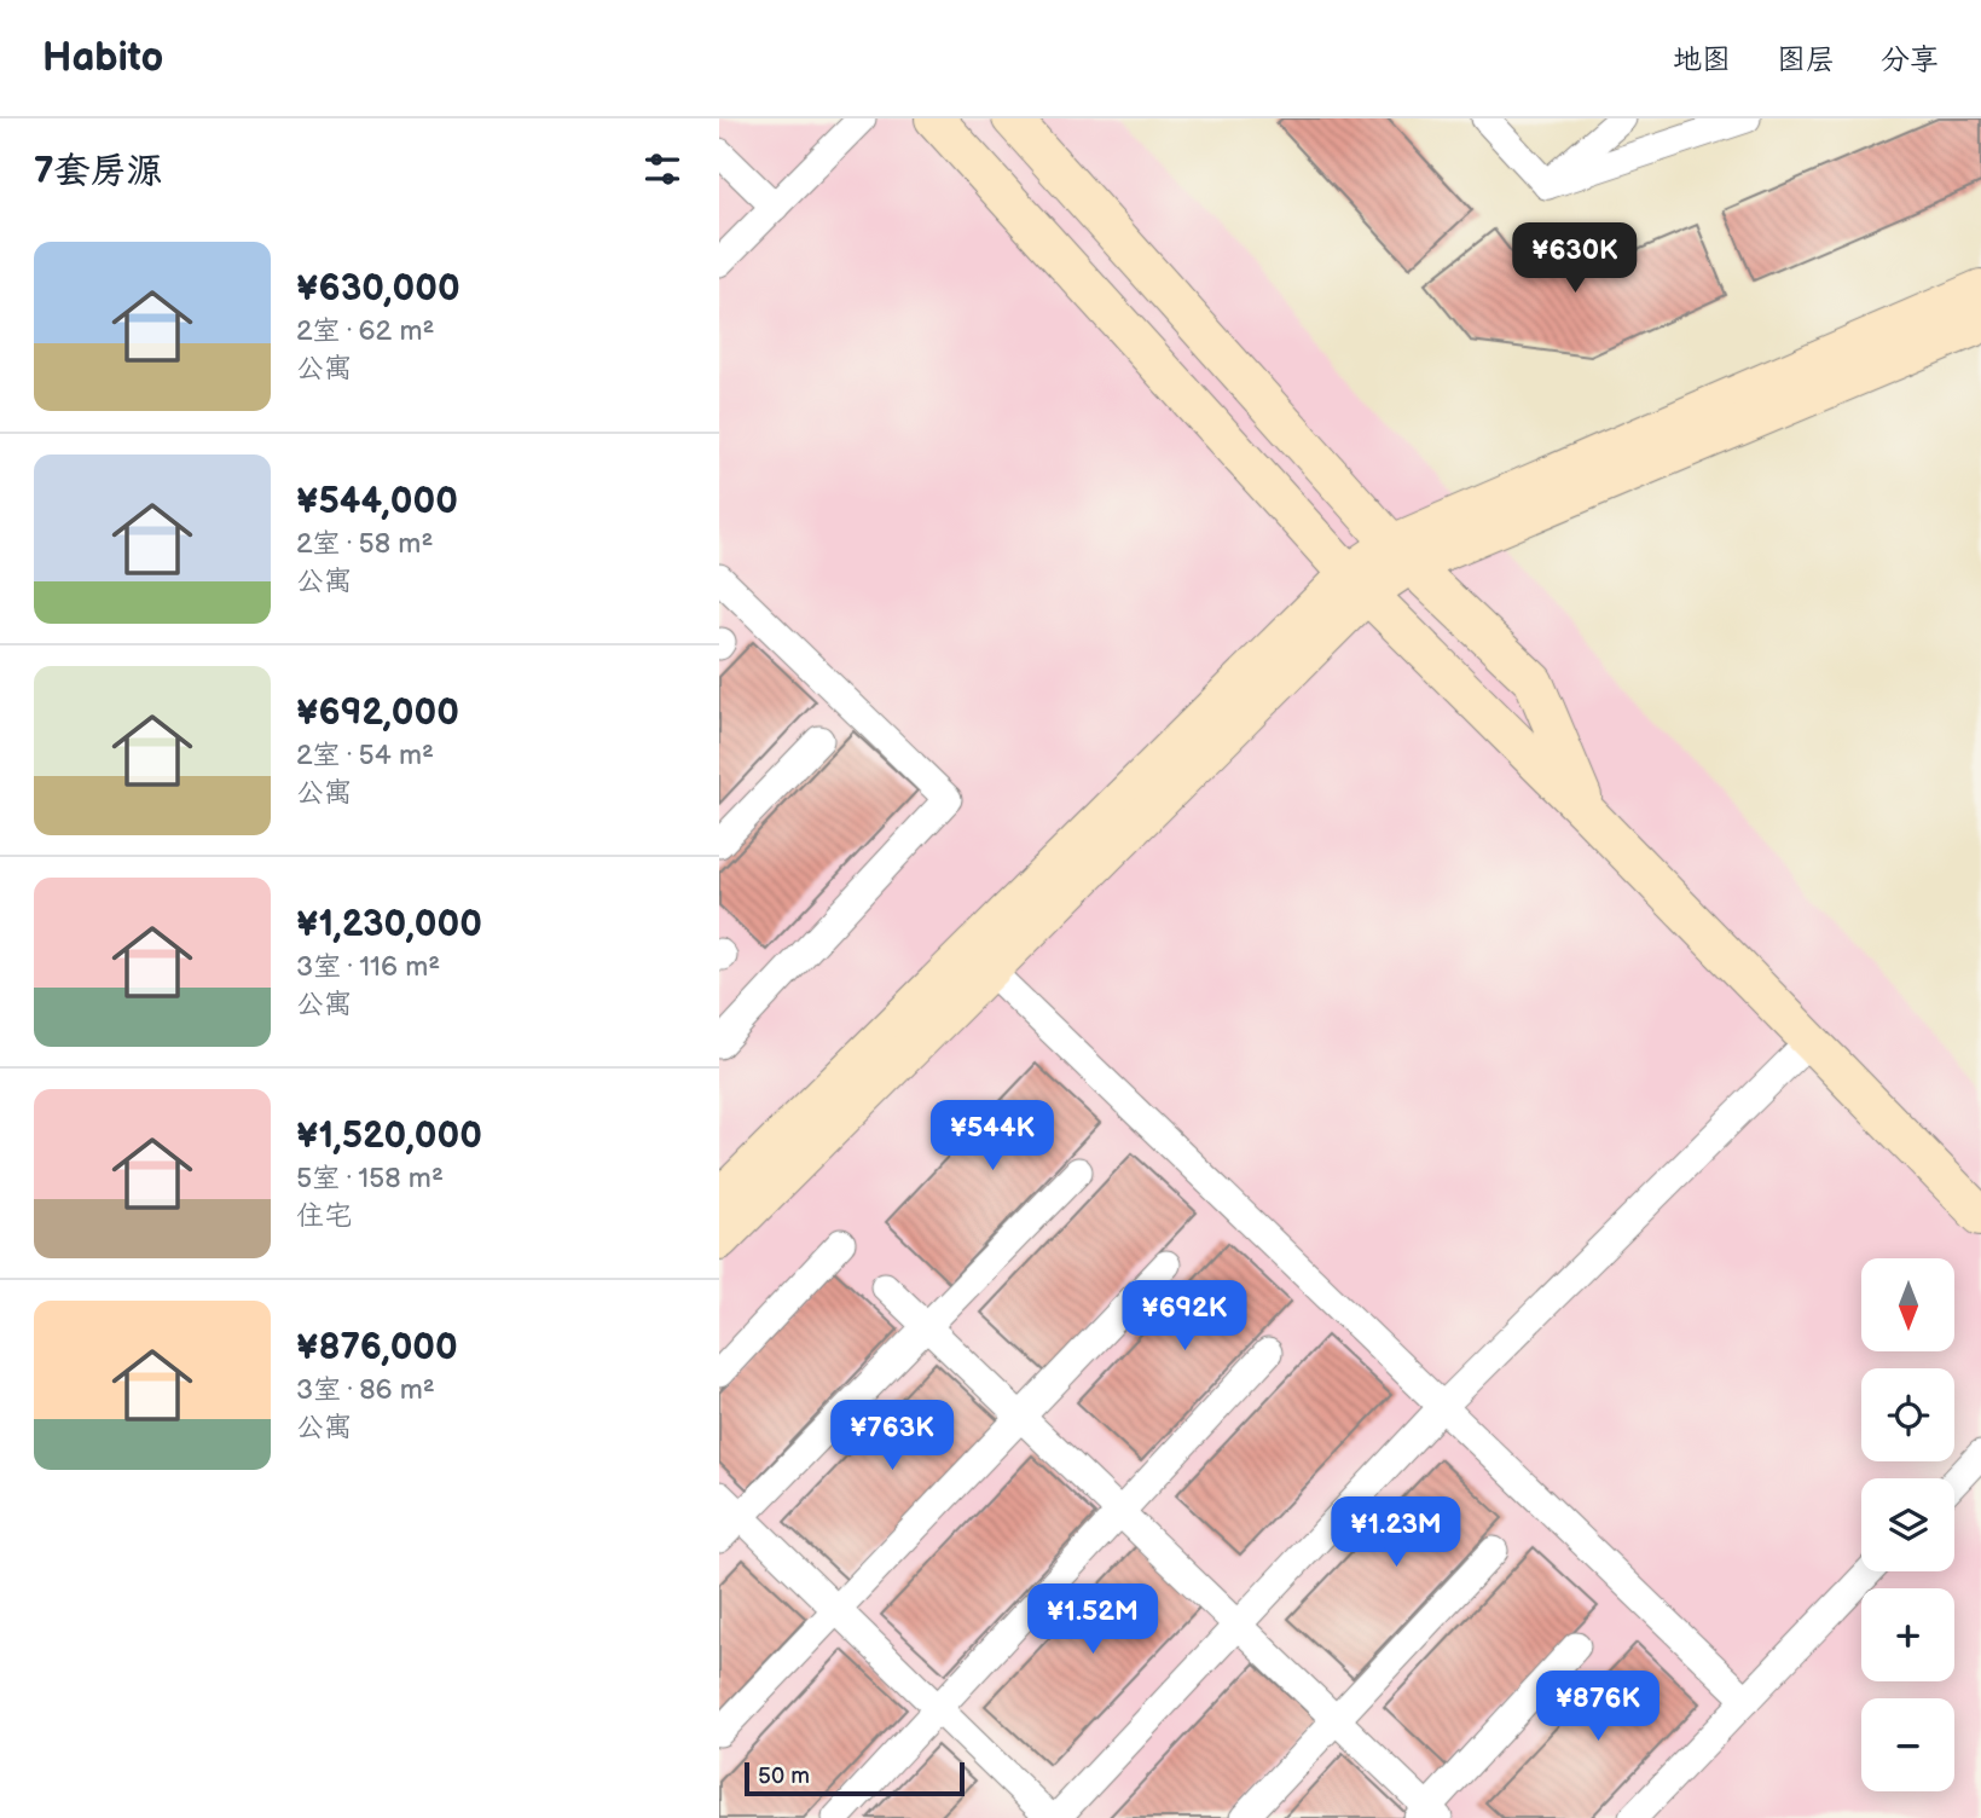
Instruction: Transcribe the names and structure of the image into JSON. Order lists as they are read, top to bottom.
{
  "scale_bar": "50 m",
  "north": "bottom",
  "page": {
    "header": "Habito",
    "nav": ["地图", "图层", "分享"],
    "heading": "7套房源",
    "list": [
      {
        "name": "¥630,000",
        "note": "2室 · 62 m² · 公寓"
      },
      {
        "name": "¥544,000",
        "note": "2室 · 58 m² · 公寓"
      },
      {
        "name": "¥692,000",
        "note": "2室 · 54 m² · 公寓"
      },
      {
        "name": "¥1,230,000",
        "note": "3室 · 116 m² · 公寓"
      },
      {
        "name": "¥1,520,000",
        "note": "5室 · 158 m² · 住宅"
      },
      {
        "name": "¥876,000",
        "note": "3室 · 86 m² · 公寓"
      }
    ],
    "price": [
      "¥630K",
      "¥544K",
      "¥692K",
      "¥763K",
      "¥1.23M",
      "¥1.52M",
      "¥876K"
    ],
    "map_buttons": ["+", "−"],
    "scale": "50 m"
  }
}
